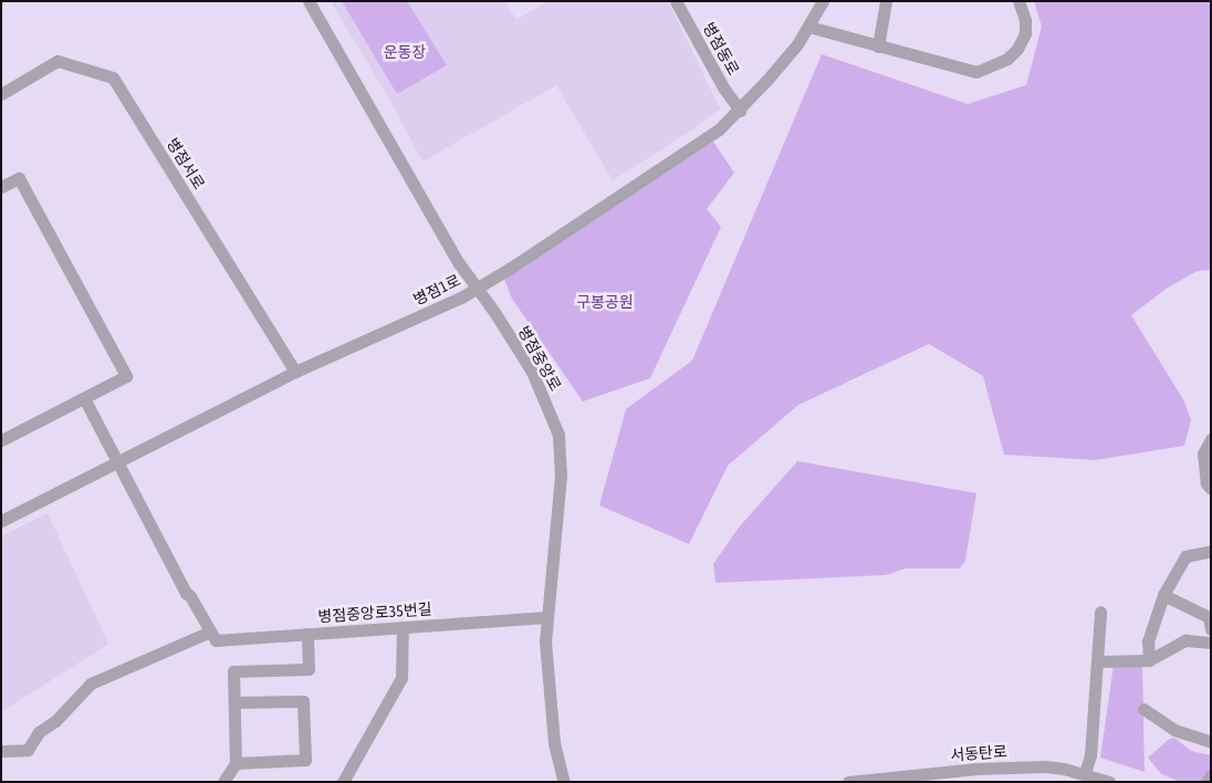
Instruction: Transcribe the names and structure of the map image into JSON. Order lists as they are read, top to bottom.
{
  "streets": {
    "street": [
      "병점동로",
      "병점서로",
      "병점1로",
      "병점중앙로",
      "병점중앙로35번길",
      "서동탄로"
    ]
  },
  "crossings": [
    ["병점동로", "병점1로"],
    ["병점서로", "병점1로"],
    ["병점1로", "병점중앙로"],
    ["병점중앙로", "병점중앙로35번길"]
  ],
  "parks": ["운동장", "구봉공원"]
}
